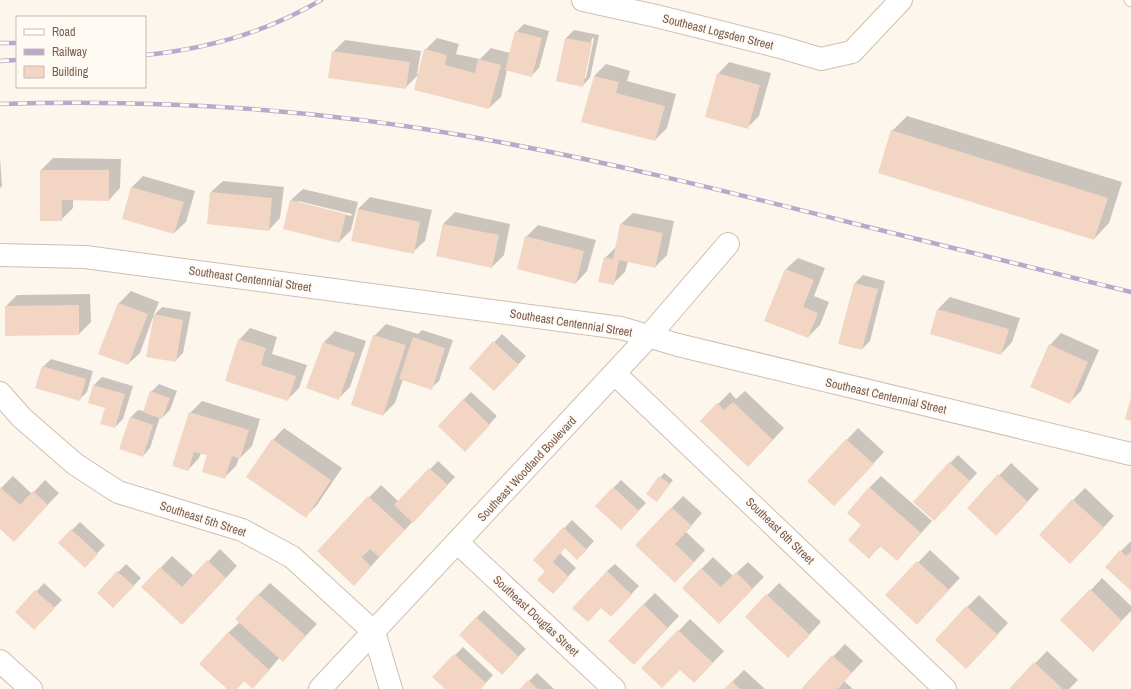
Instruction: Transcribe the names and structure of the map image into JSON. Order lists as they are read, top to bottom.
{
  "streets": {
    "street": [
      "Southeast Logsden Street",
      "Southeast Centennial Street",
      "Southeast Woodland Boulevard",
      "Southeast 5th Street",
      "Southeast 6th Street",
      "Southeast Douglas Street"
    ]
  },
  "crossings": [
    ["Southeast Centennial Street", "Southeast Woodland Boulevard"],
    ["Southeast Woodland Boulevard", "Southeast 5th Street"],
    ["Southeast Woodland Boulevard", "Southeast 6th Street"],
    ["Southeast Woodland Boulevard", "Southeast Douglas Street"]
  ],
  "legend": ["Road", "Railway", "Building"]
}
